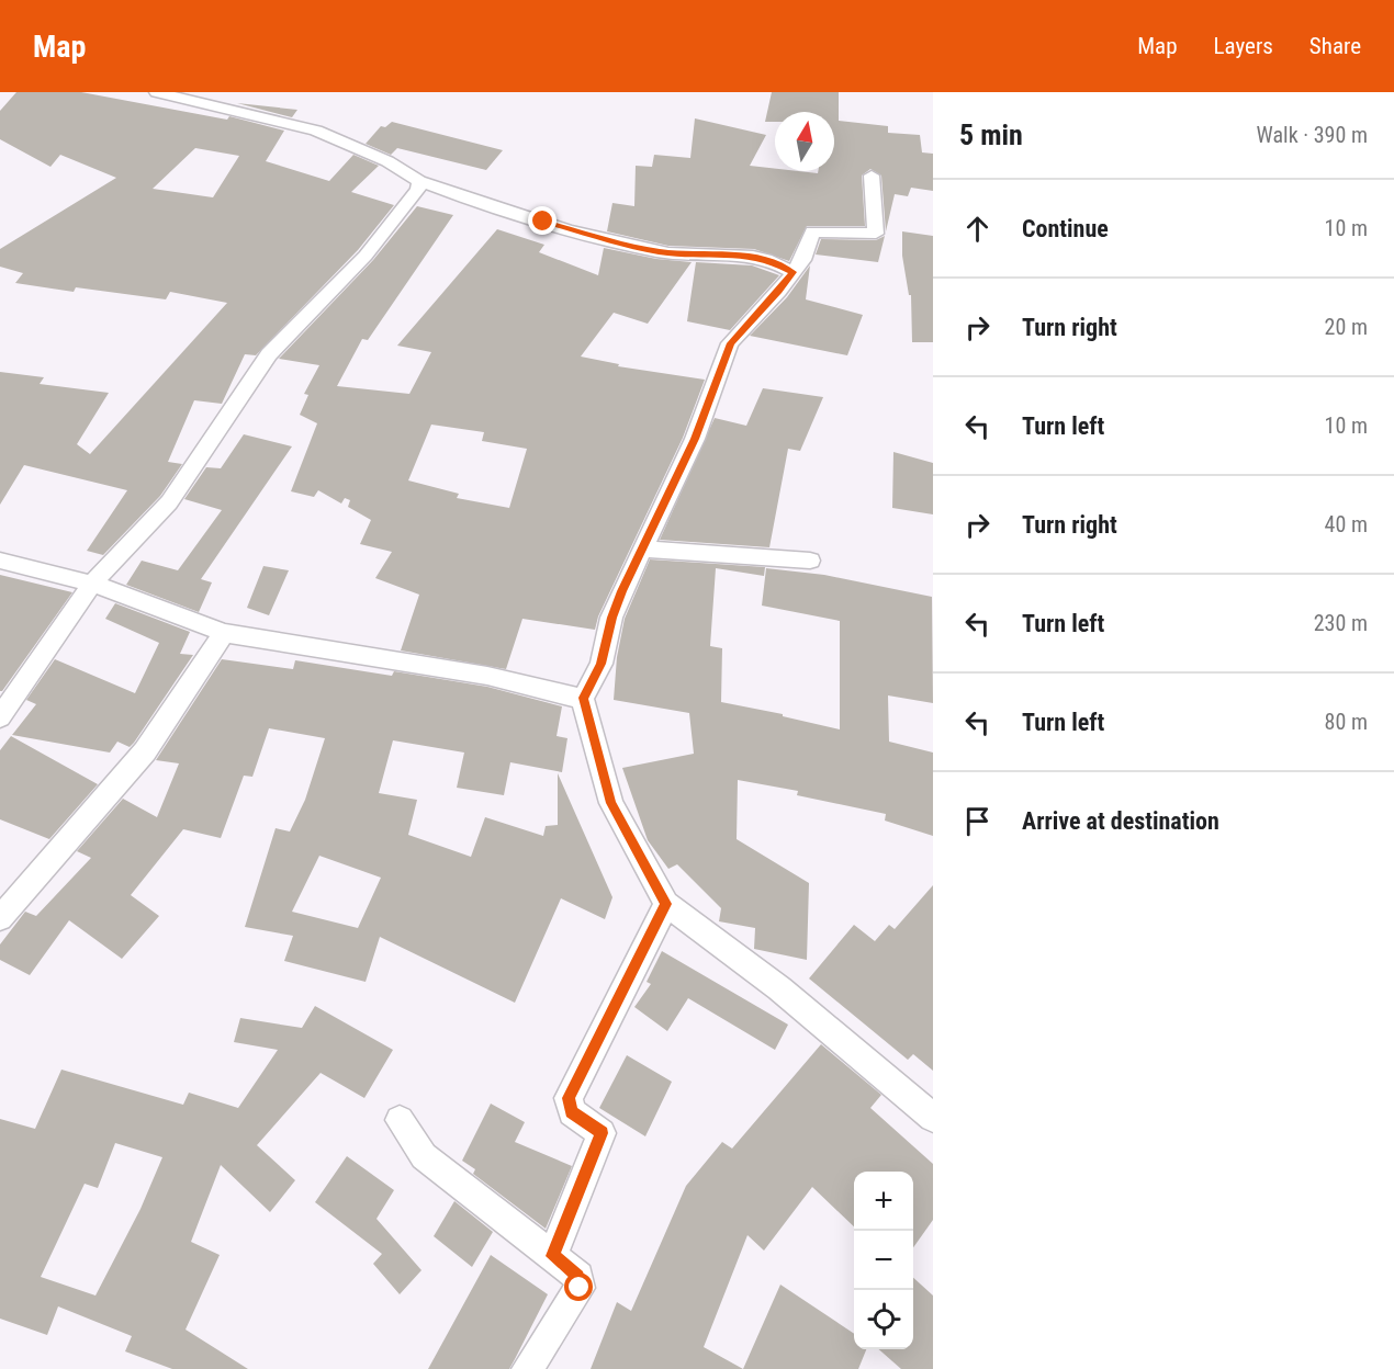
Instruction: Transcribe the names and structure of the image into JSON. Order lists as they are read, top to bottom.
{
  "north": "top",
  "page": {
    "header": "Map",
    "nav": ["Map", "Layers", "Share"],
    "heading": ["5 min", "Walk · 390 m"],
    "list": [
      ["Continue", "10 m"],
      ["Turn right", "20 m"],
      ["Turn left", "10 m"],
      ["Turn right", "40 m"],
      ["Turn left", "230 m"],
      ["Turn left", "80 m"],
      "Arrive at destination"
    ],
    "map_buttons": ["+", "−"]
  }
}
